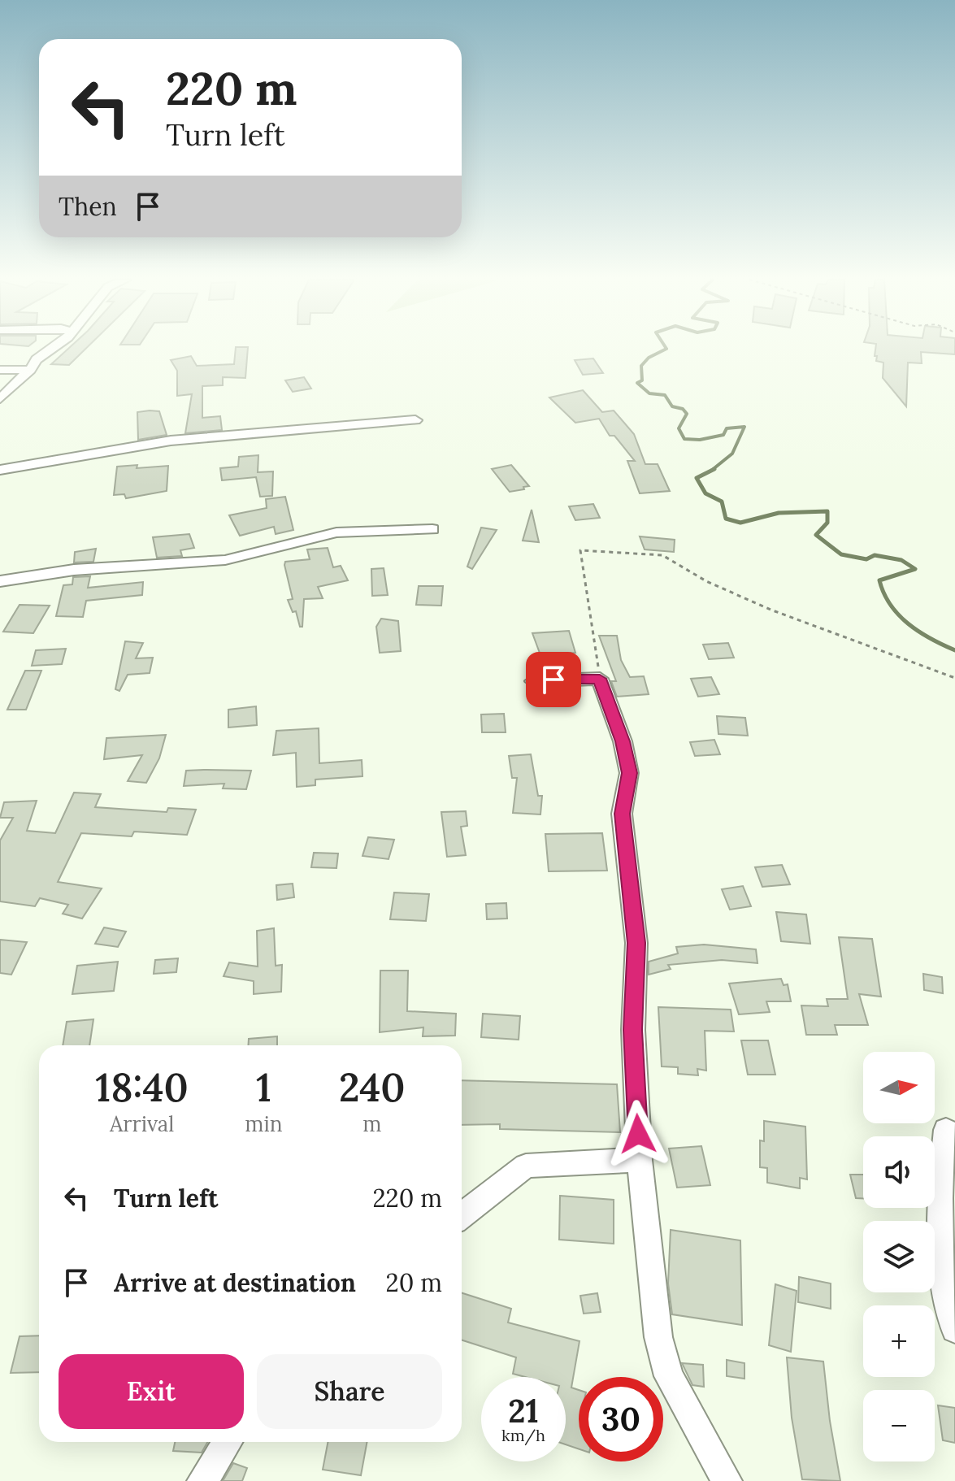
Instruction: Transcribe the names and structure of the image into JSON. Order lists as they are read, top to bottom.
{
  "north": "right",
  "page": {
    "turn": ["220 m", "Turn left"],
    "then": "Then",
    "eta": [
      "18:40",
      "Arrival",
      "1",
      "min",
      "240",
      "m"
    ],
    "map_buttons": ["+", "−"],
    "list": [
      {
        "name": "Turn left",
        "value": "220 m"
      },
      {
        "name": "Arrive at destination",
        "value": "20 m"
      }
    ],
    "buttons": ["Exit", "Share"],
    "speed": "21 km/h",
    "limit": "30"
  }
}
